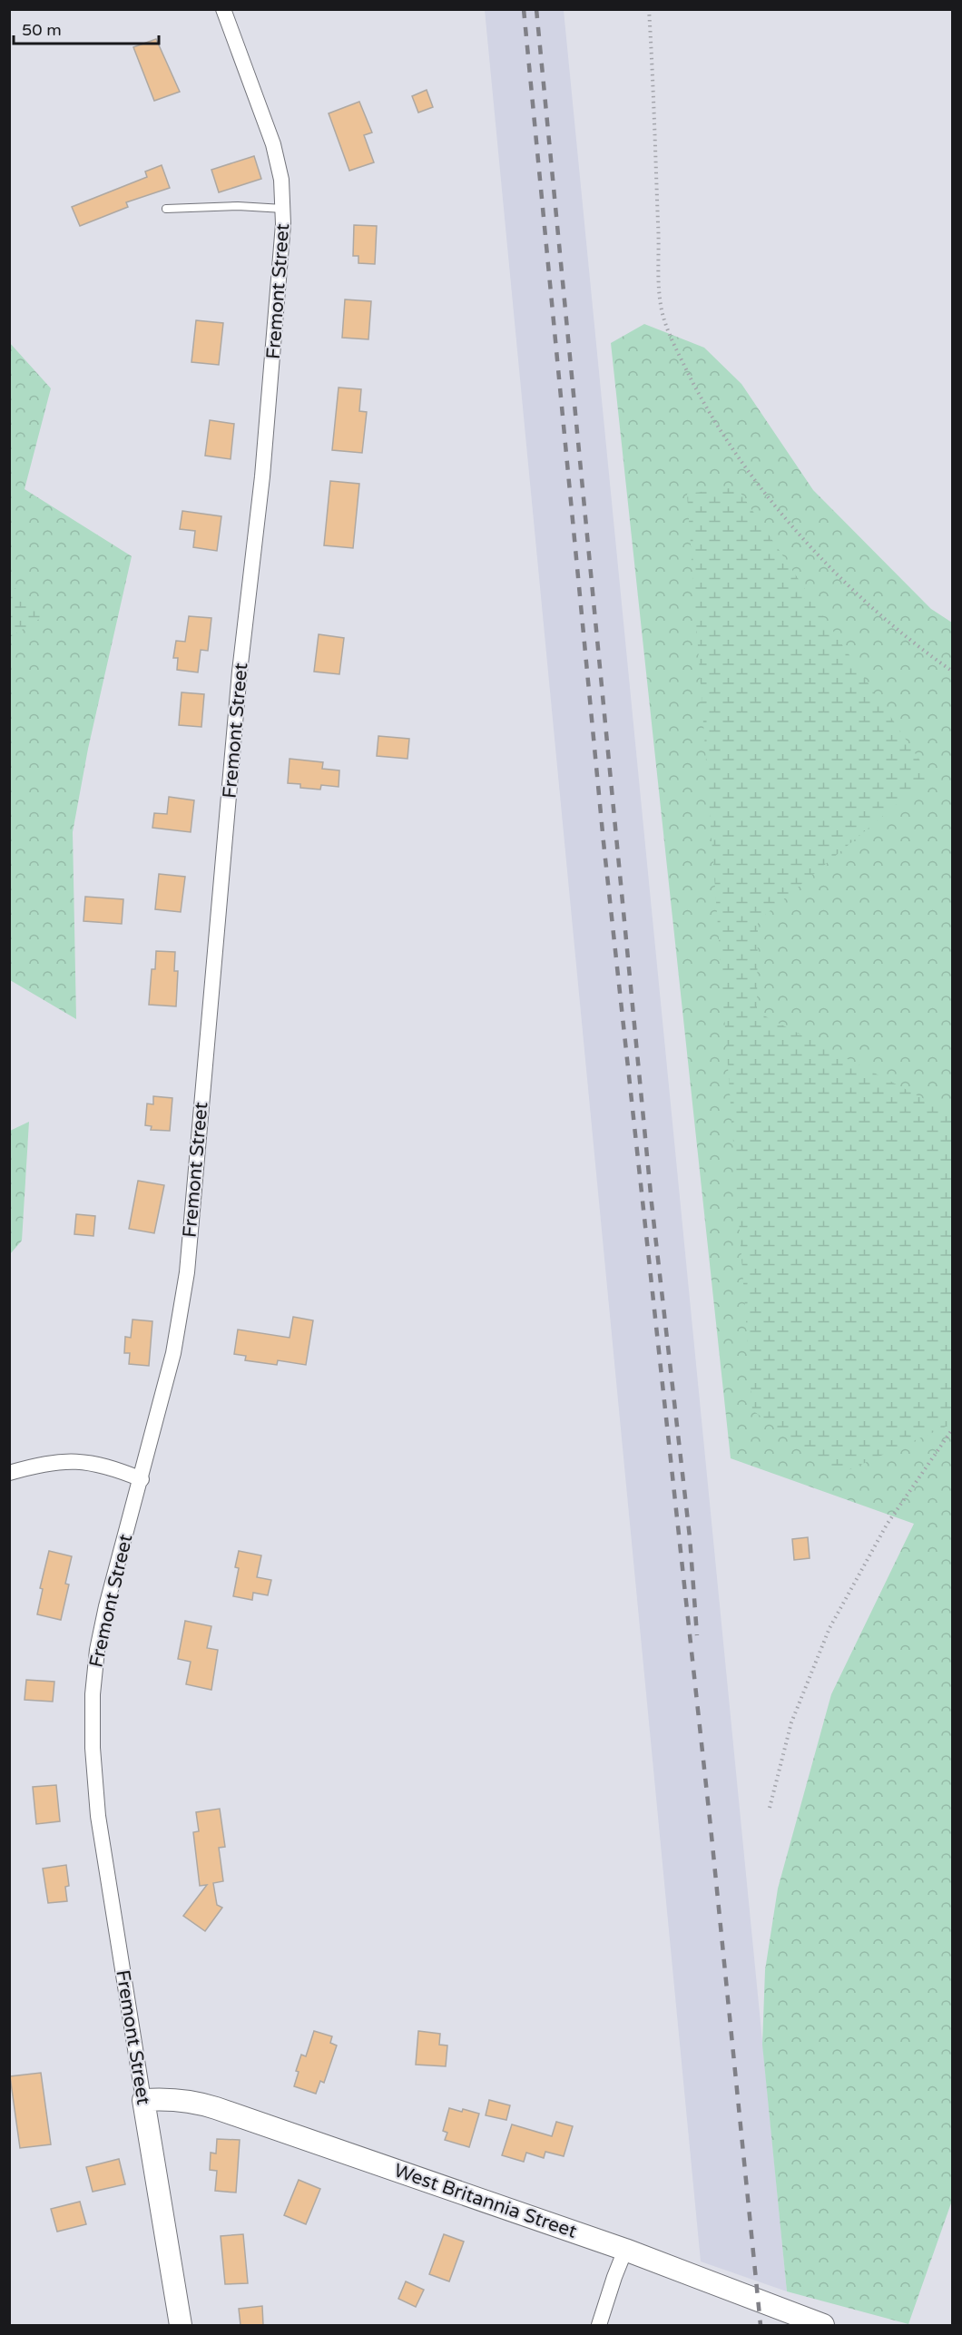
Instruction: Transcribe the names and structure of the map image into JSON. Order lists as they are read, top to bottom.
{
  "streets": {
    "street": ["Fremont Street", "West Britannia Street"]
  },
  "crossings": [
    ["Fremont Street", "West Britannia Street"]
  ],
  "scale_bar": "50 m"
}
